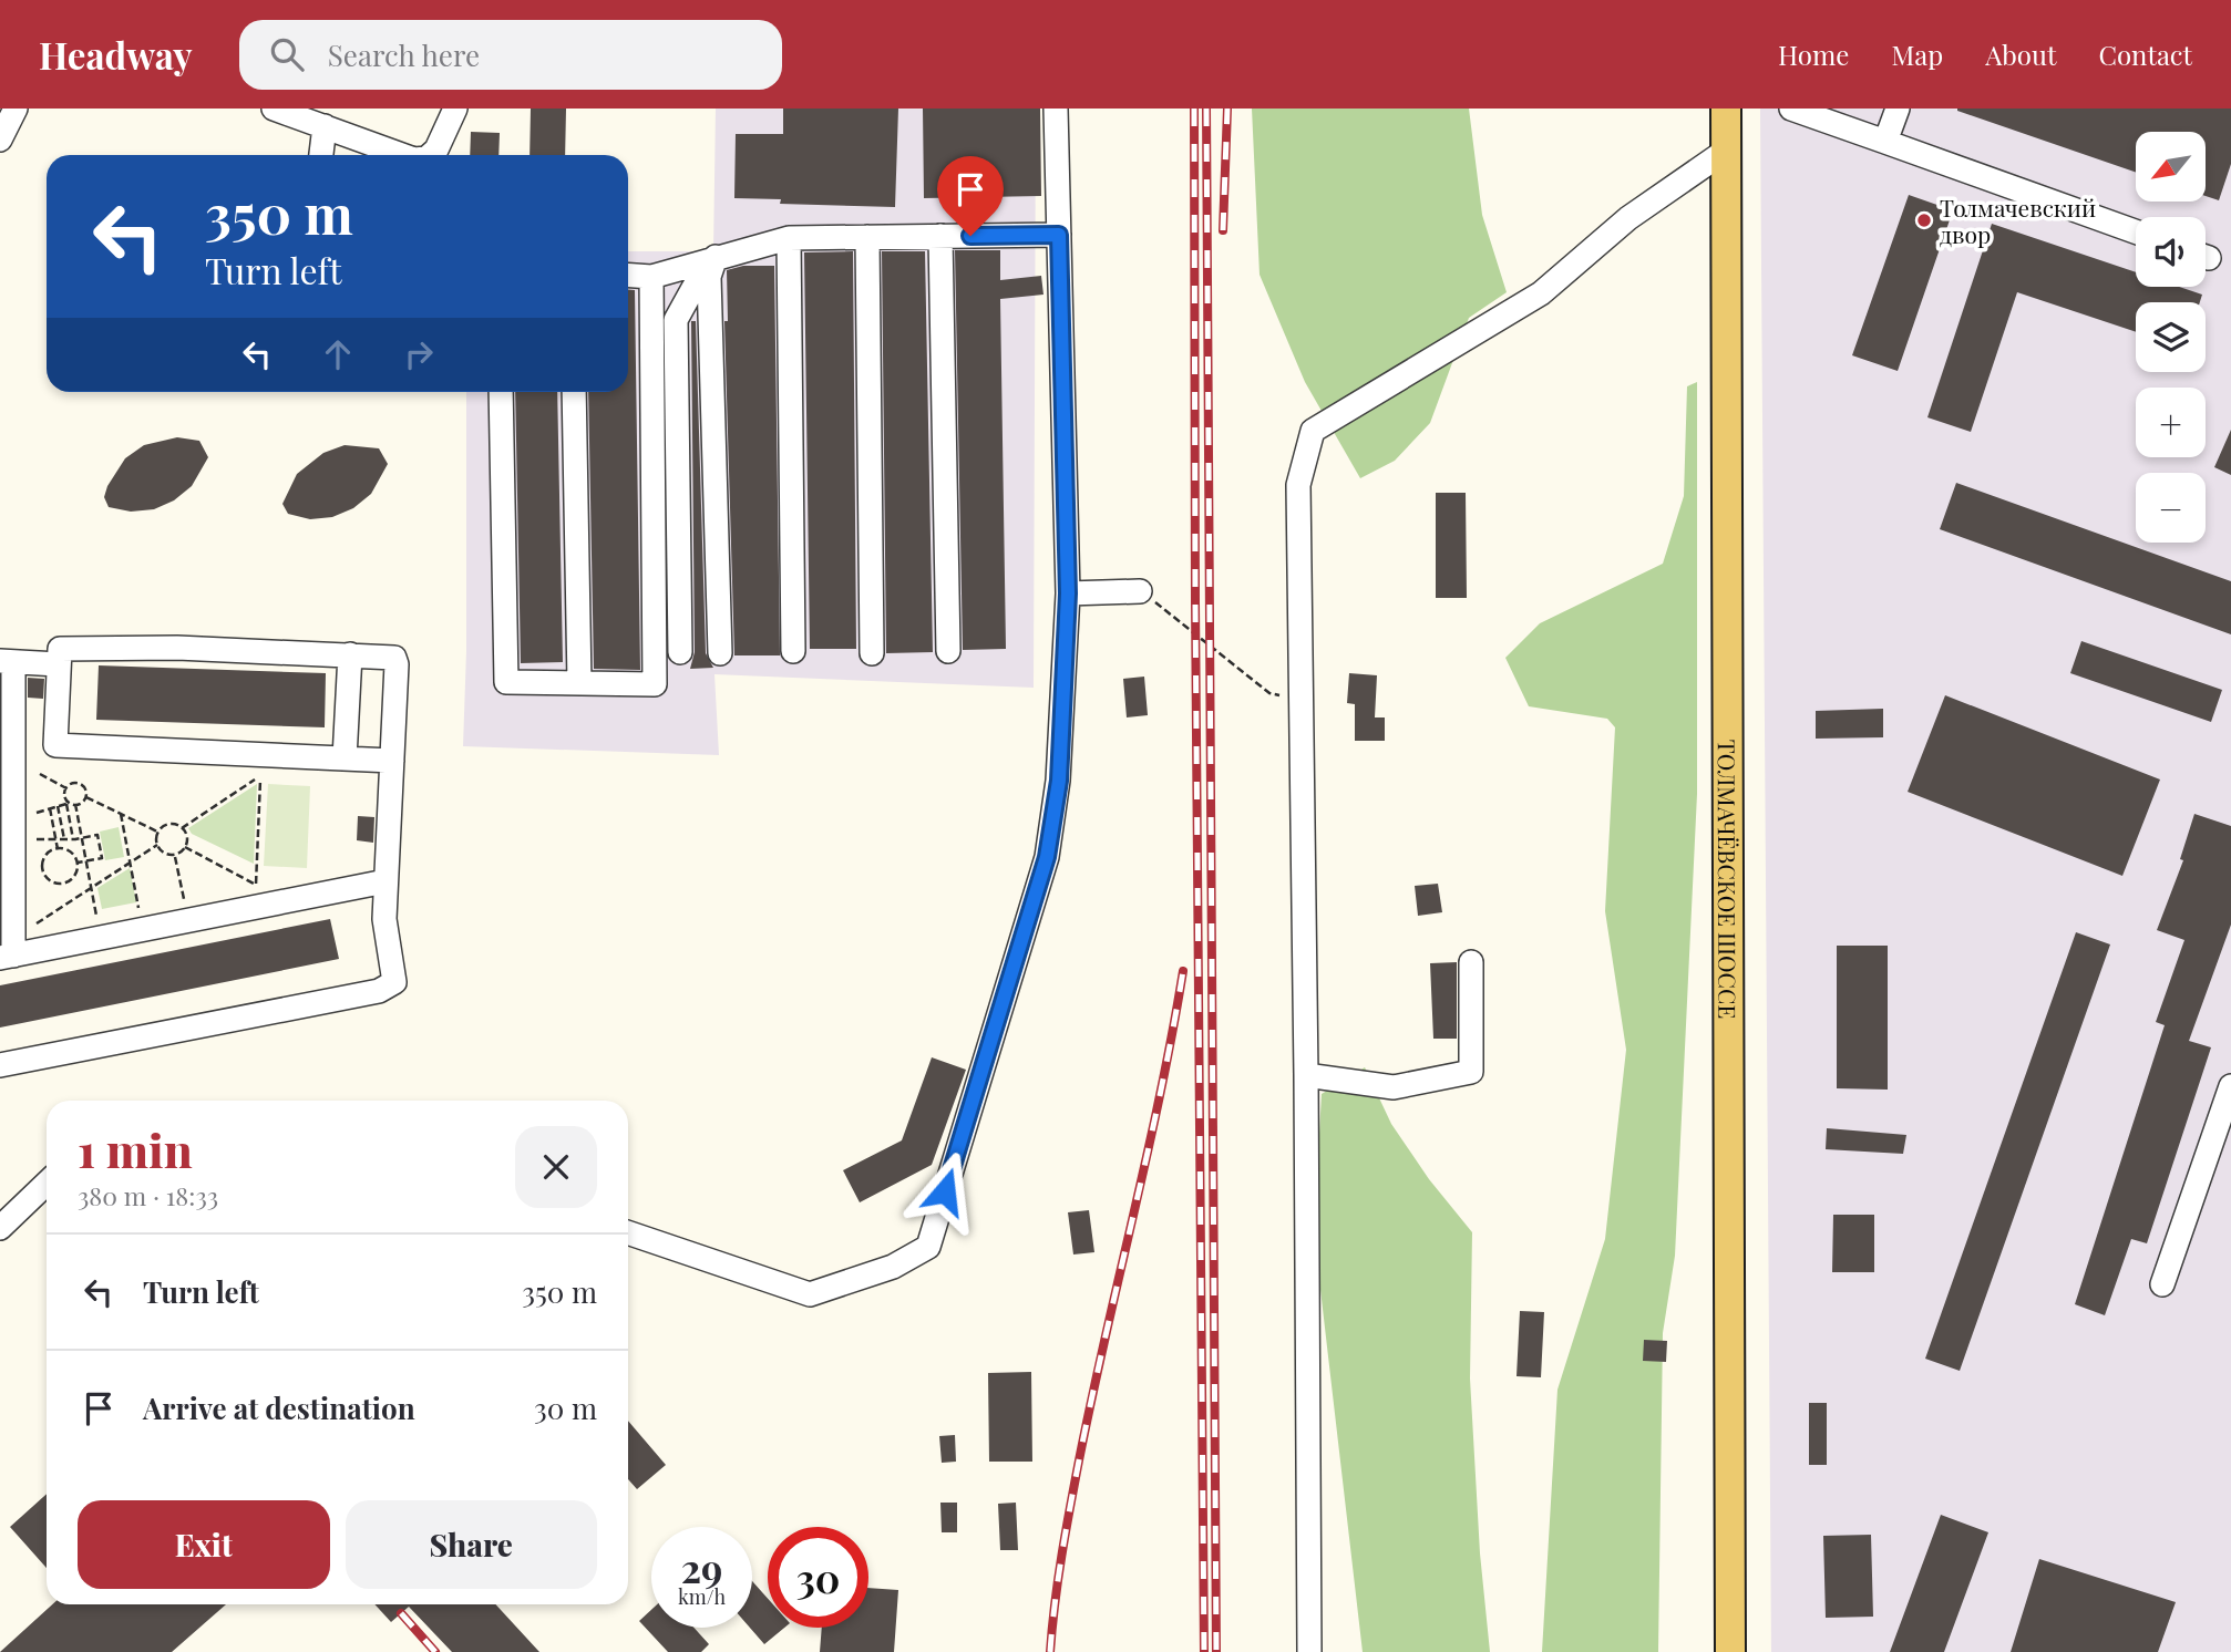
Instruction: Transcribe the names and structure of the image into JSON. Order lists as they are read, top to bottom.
{
  "streets": {
    "main road": ["ТОЛМАЧЁВСКОЕ ШОССЕ"]
  },
  "places": ["Толмачевский двор"],
  "north": "bottom left",
  "page": {
    "header": "Headway",
    "search": "Search here",
    "nav": [
      "Home",
      "Map",
      "About",
      "Contact"
    ],
    "map_buttons": ["+", "−"],
    "turn": ["350 m", "Turn left"],
    "heading": ["1 min", "380 m · 18:33"],
    "list": [
      {
        "name": "Turn left",
        "value": "350 m"
      },
      {
        "name": "Arrive at destination",
        "value": "30 m"
      }
    ],
    "buttons": ["Exit", "Share"],
    "speed": "29 km/h",
    "limit": "30"
  }
}
